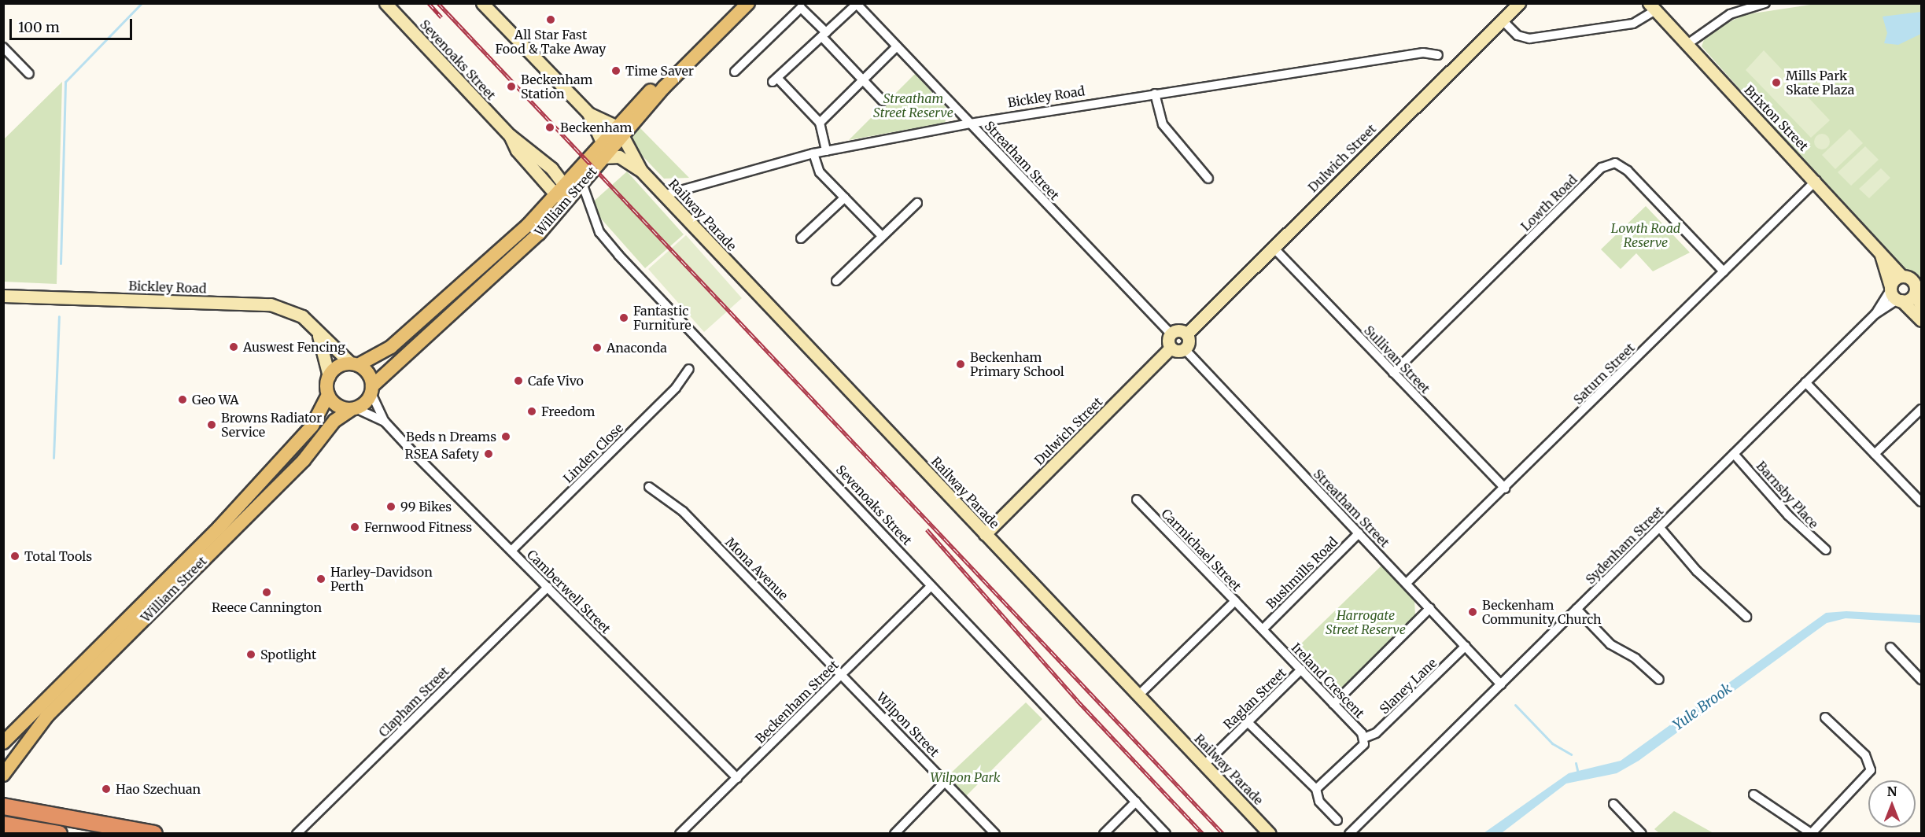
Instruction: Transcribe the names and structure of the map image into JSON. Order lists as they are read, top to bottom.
{
  "streets": {
    "main road": ["William Street"],
    "street": [
      "Sevenoaks Street",
      "Bickley Road",
      "Brixton Street",
      "Dulwich Street",
      "Streatham Street",
      "Lowth Road",
      "Railway Parade",
      "Sullivan Street",
      "Saturn Street",
      "Linden Close",
      "Barnsby Place",
      "Sydenham Street",
      "Carmichael Street",
      "Mona Avenue",
      "Bushmills Road",
      "Camberwell Street",
      "Ireland Crescent",
      "Slaney Lane",
      "Raglan Street",
      "Clapham Street",
      "Beckenham Street",
      "Wilpon Street"
    ]
  },
  "crossings": [
    ["Sevenoaks Street", "William Street"],
    ["Sevenoaks Street", "Beckenham Street"],
    ["Bickley Road", "Streatham Street"],
    ["Bickley Road", "William Street"],
    ["Bickley Road", "Railway Parade"],
    ["Bickley Road", "Camberwell Street"],
    ["Brixton Street", "Saturn Street"],
    ["Brixton Street", "Sydenham Street"],
    ["Dulwich Street", "Railway Parade"],
    ["Dulwich Street", "Sullivan Street"],
    ["Streatham Street", "Saturn Street"],
    ["Streatham Street", "Sydenham Street"],
    ["Streatham Street", "Bushmills Road"],
    ["Streatham Street", "Slaney Lane"],
    ["William Street", "Railway Parade"],
    ["William Street", "Camberwell Street"],
    ["Lowth Road", "Sullivan Street"],
    ["Lowth Road", "Saturn Street"],
    ["Railway Parade", "Carmichael Street"],
    ["Railway Parade", "Raglan Street"],
    ["Sullivan Street", "Saturn Street"],
    ["Linden Close", "Camberwell Street"],
    ["Barnsby Place", "Sydenham Street"],
    ["Carmichael Street", "Ireland Crescent"],
    ["Mona Avenue", "Beckenham Street"],
    ["Mona Avenue", "Wilpon Street"],
    ["Bushmills Road", "Ireland Crescent"],
    ["Camberwell Street", "Clapham Street"],
    ["Camberwell Street", "Beckenham Street"],
    ["Ireland Crescent", "Slaney Lane"],
    ["Ireland Crescent", "Raglan Street"],
    ["Beckenham Street", "Wilpon Street"]
  ],
  "water": ["Yule Brook"],
  "parks": [
    "Streatham Street Reserve",
    "Lowth Road Reserve",
    "Harrogate Street Reserve",
    "Wilpon Park"
  ],
  "places": [
    "All Star Fast Food & Take Away",
    "Time Saver",
    "Mills Park Skate Plaza",
    "Beckenham Station",
    "Beckenham",
    "Fantastic Furniture",
    "Auswest Fencing",
    "Anaconda",
    "Beckenham Primary School",
    "Cafe Vivo",
    "Geo WA",
    "Freedom",
    "Browns Radiator Service",
    "Beds n Dreams",
    "RSEA Safety",
    "99 Bikes",
    "Fernwood Fitness",
    "Total Tools",
    "Harley-Davidson Perth",
    "Reece Cannington",
    "Beckenham Community Church",
    "Spotlight",
    "Hao Szechuan"
  ],
  "scale_bar": "100 m",
  "north": "top"
}
